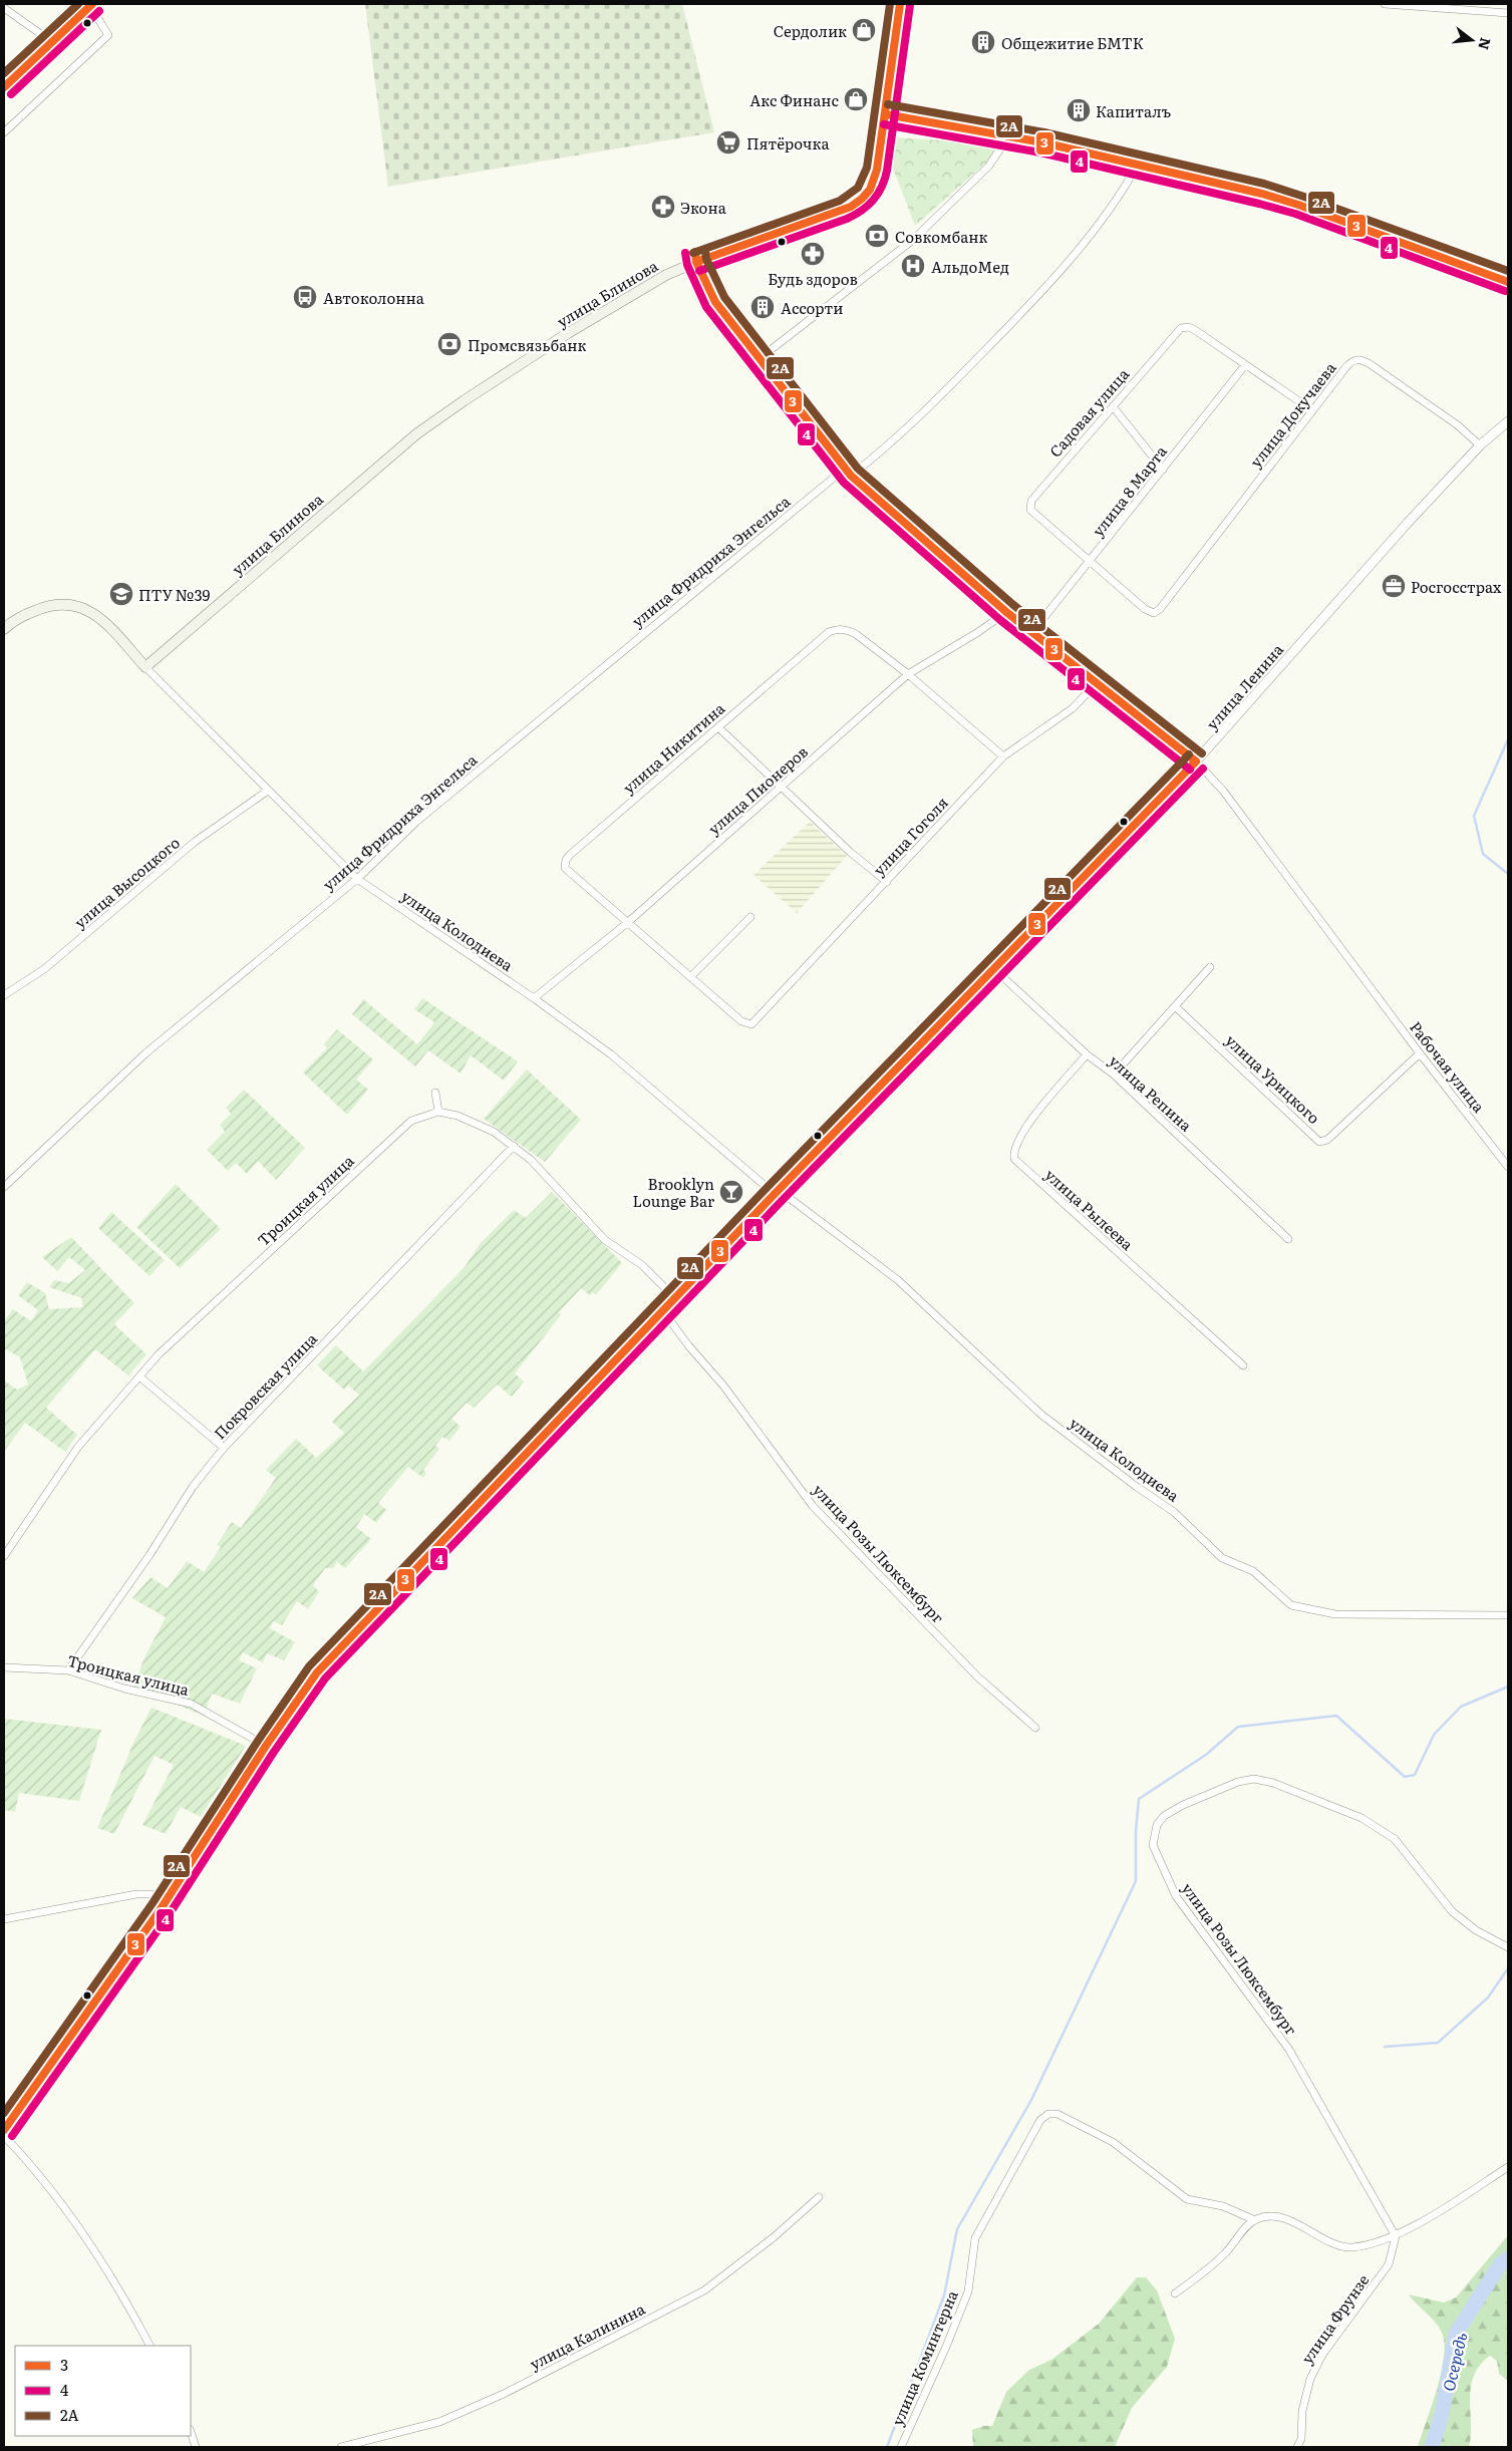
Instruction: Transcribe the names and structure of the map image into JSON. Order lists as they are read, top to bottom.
{
  "streets": {
    "main road": ["улица Блинова"],
    "street": [
      "Садовая улица",
      "улица Докучаева",
      "улица 8 Марта",
      "улица Фридриха Энгельса",
      "улица Ленина",
      "улица Никитина",
      "улица Пионеров",
      "улица Гоголя",
      "улица Высоцкого",
      "улица Колодиева",
      "Рабочая улица",
      "улица Урицкого",
      "улица Репина",
      "Троицкая улица",
      "улица Рылеева",
      "Покровская улица",
      "улица Розы Люксембург",
      "улица Фрунзе",
      "улица Калинина",
      "улица Коминтерна"
    ]
  },
  "crossings": [
    ["улица Блинова", "улица Колодиева"],
    ["улица Блинова", "Рабочая улица"],
    ["Садовая улица", "улица Докучаева"],
    ["Садовая улица", "улица 8 Марта"],
    ["улица Докучаева", "улица Ленина"],
    ["улица 8 Марта", "Рабочая улица"],
    ["улица Фридриха Энгельса", "улица Колодиева"],
    ["улица Фридриха Энгельса", "Рабочая улица"],
    ["улица Ленина", "улица Колодиева"],
    ["улица Ленина", "Рабочая улица"],
    ["улица Ленина", "улица Репина"],
    ["улица Ленина", "Троицкая улица"],
    ["улица Ленина", "улица Розы Люксембург"],
    ["улица Никитина", "улица Пионеров"],
    ["улица Никитина", "улица Гоголя"],
    ["улица Пионеров", "улица Колодиева"],
    ["улица Пионеров", "Рабочая улица"],
    ["улица Гоголя", "Рабочая улица"],
    ["улица Высоцкого", "улица Колодиева"],
    ["Рабочая улица", "улица Урицкого"],
    ["улица Репина", "улица Рылеева"],
    ["Троицкая улица", "Покровская улица"],
    ["улица Розы Люксембург", "улица Фрунзе"]
  ],
  "water": ["Осередь"],
  "places": {
    "shop": ["Сердолик", "Акс Финанс"],
    "building": ["Общежитие БМТК", "Капиталъ", "Ассорти"],
    "supermarket": ["Пятёрочка"],
    "pharmacy": ["Экона", "Будь здоров"],
    "bank": ["Совкомбанк", "Промсвязьбанк"],
    "hospital": ["АльдоМед"],
    "bus stop": ["Автоколонна"],
    "office": ["Росгосстрах"],
    "school or university": ["ПТУ №39"],
    "bar": ["Brooklyn Lounge Bar"]
  },
  "lines": ["transit line 3", "transit line 2А", "transit line 4"],
  "legend": ["3", "4", "2А"],
  "north": "right"
}
